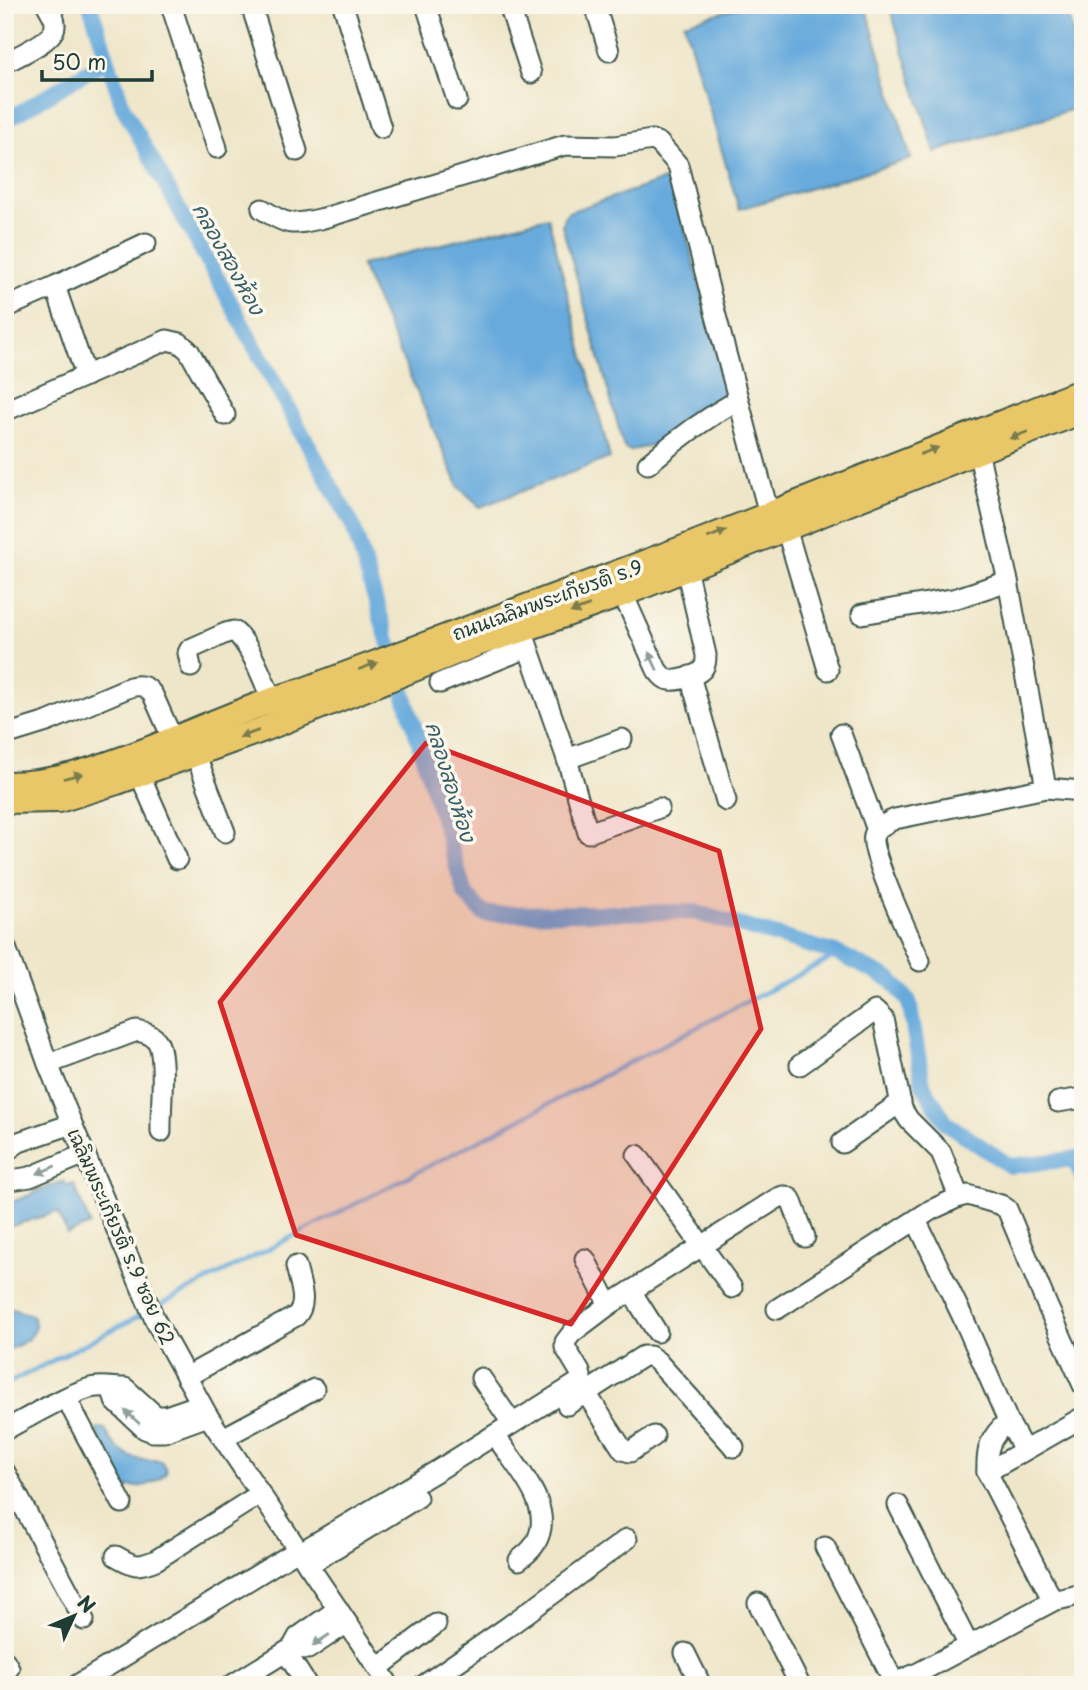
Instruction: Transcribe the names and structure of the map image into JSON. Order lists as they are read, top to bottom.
{
  "streets": {
    "main road": ["ถนนเฉลิมพระเกียรติ ร.9"],
    "street": ["เฉลิมพระเกียรติ ร.9 ซอย 62"]
  },
  "water": ["คลองสองห้อง"],
  "scale_bar": "50 m",
  "north": "top right"
}
